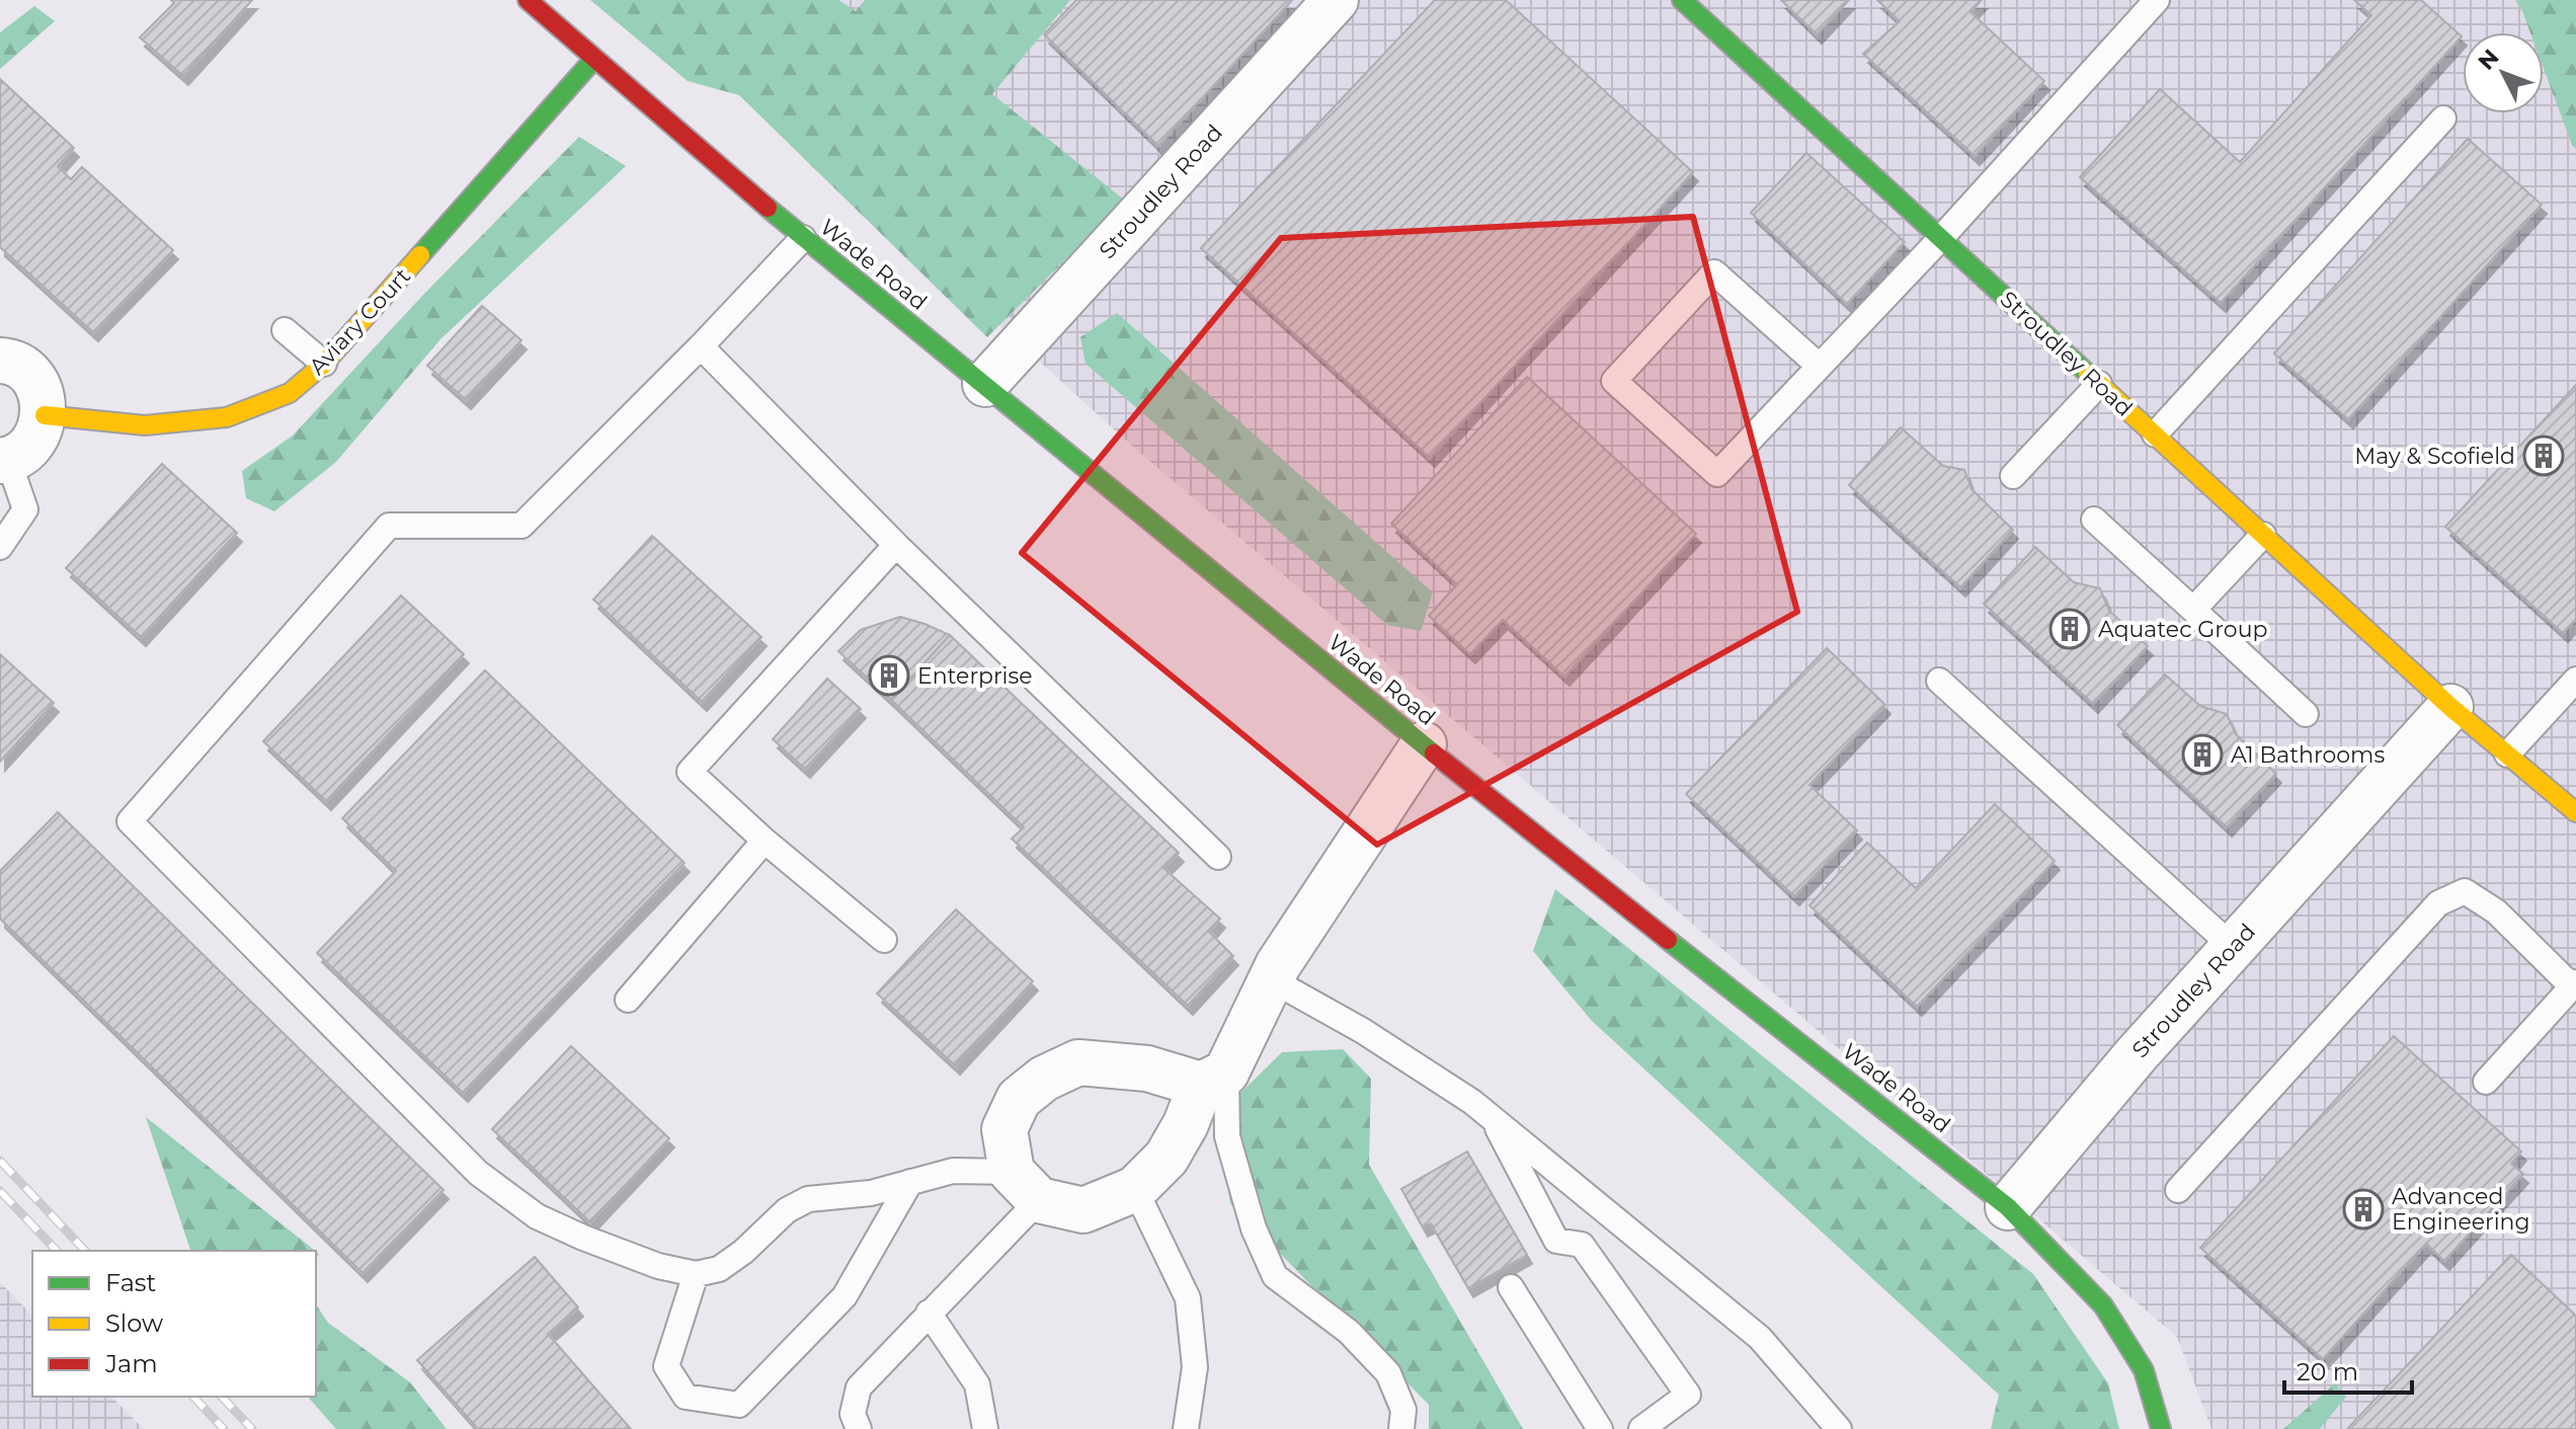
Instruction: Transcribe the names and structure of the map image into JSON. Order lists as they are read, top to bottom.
{
  "streets": {
    "street": ["Stroudley Road", "Wade Road", "Aviary Court"]
  },
  "crossings": [
    ["Stroudley Road", "Wade Road"],
    ["Wade Road", "Aviary Court"]
  ],
  "places": {
    "building": [
      "May & Scofield",
      "Aquatec Group",
      "Enterprise",
      "A1 Bathrooms",
      "Advanced Engineering"
    ]
  },
  "legend": ["Fast", "Slow", "Jam"],
  "scale_bar": "20 m",
  "north": "top left"
}
